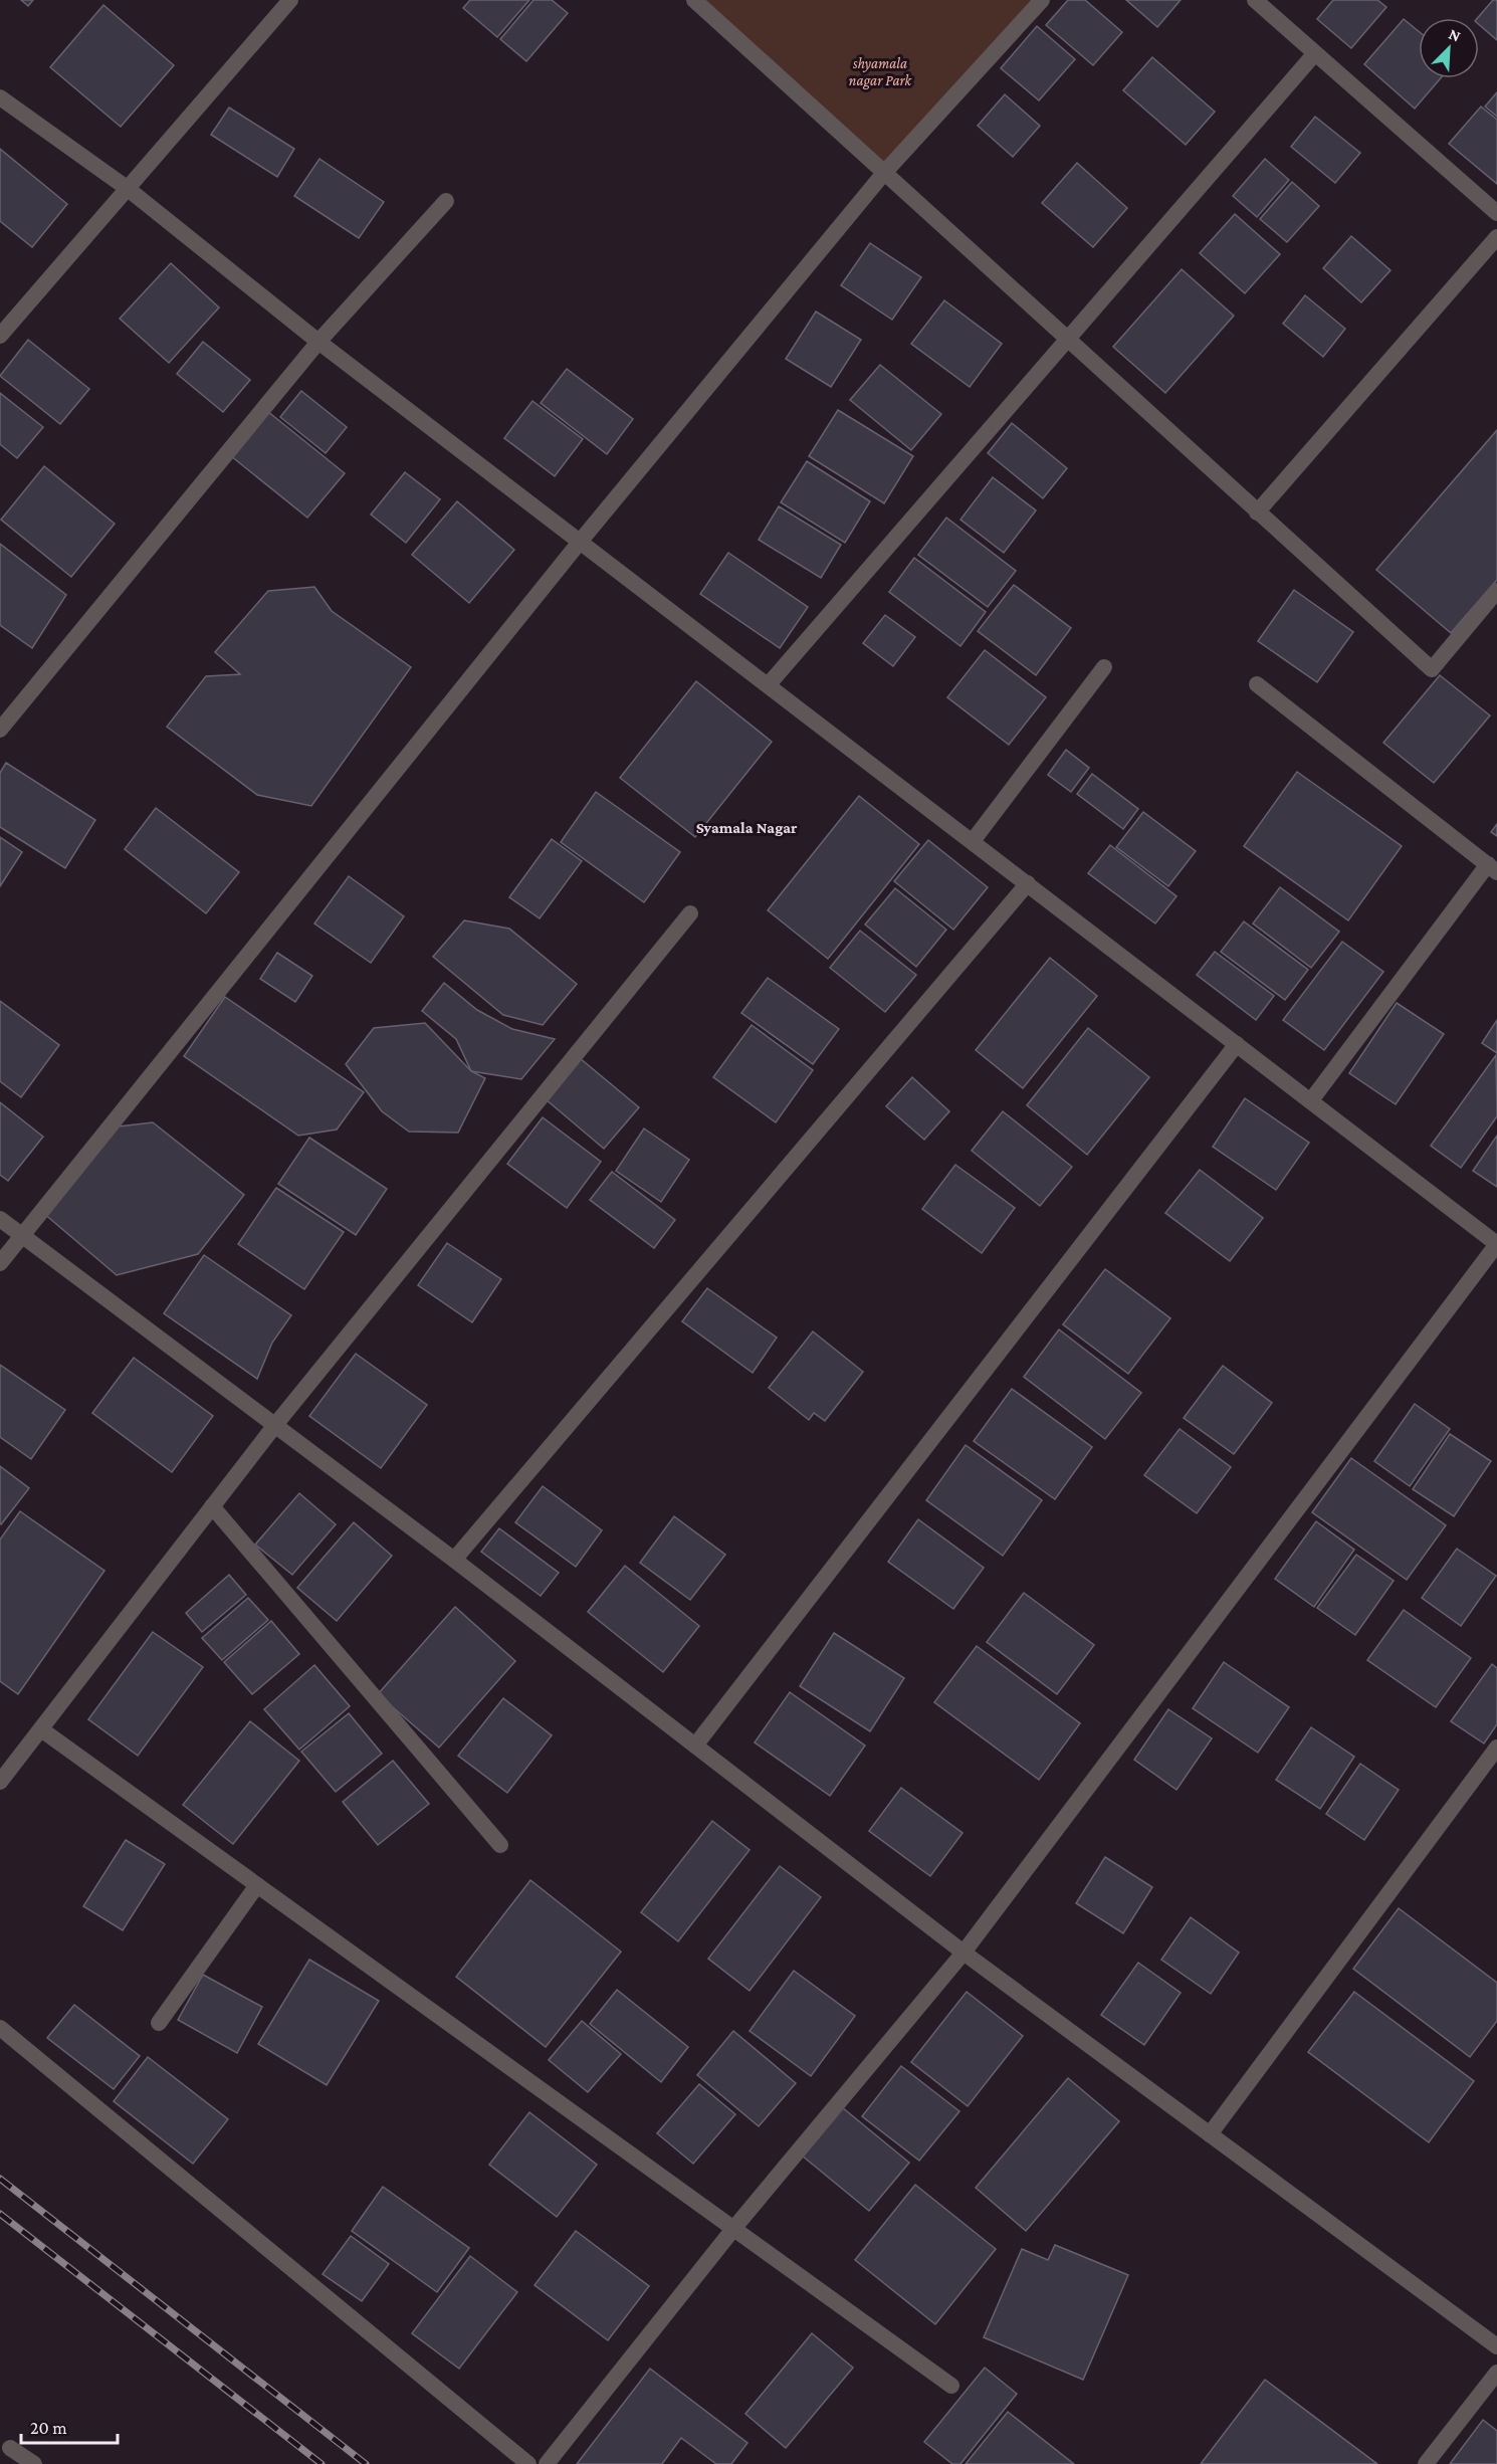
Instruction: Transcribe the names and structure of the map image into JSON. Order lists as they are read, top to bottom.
{
  "districts": ["Syamala Nagar"],
  "parks": ["shyamala nagar Park"],
  "scale_bar": "20 m",
  "north": "top right"
}
